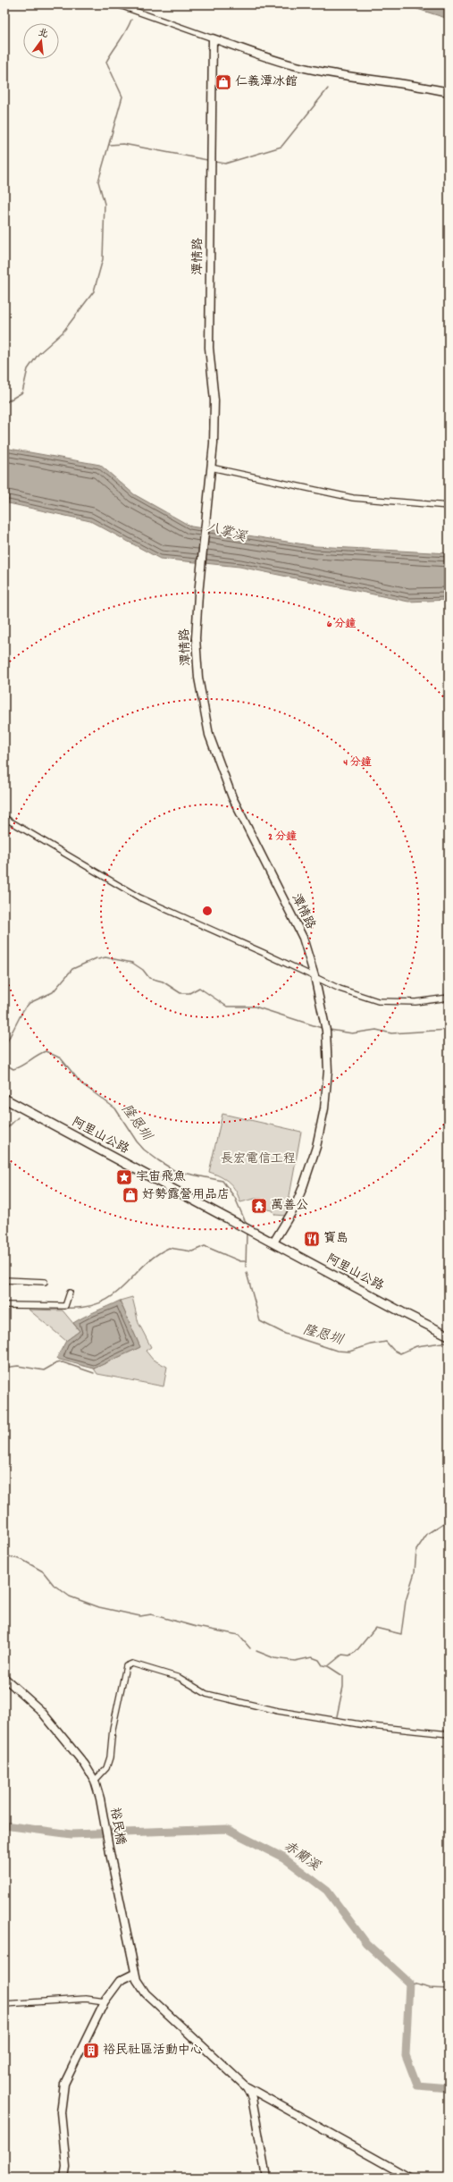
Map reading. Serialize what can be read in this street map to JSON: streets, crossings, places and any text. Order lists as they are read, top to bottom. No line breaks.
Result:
{"streets":{"main road":["阿里山公路"],"street":["潭情路","裕民橋"]},"crossings":[["潭情路","阿里山公路"]],"water":["八掌溪","隆恩圳","赤蘭溪"],"parks":["長宏電信工程"],"places":{"shop":["仁義潭冰館","好勢露營用品店"],"place":["宇宙飛魚"],"temple":["萬善公"],"restaurant":["寶島"],"building":["裕民社區活動中心"]},"north":"top","rings":["6 分鐘","4 分鐘","2 分鐘"]}
